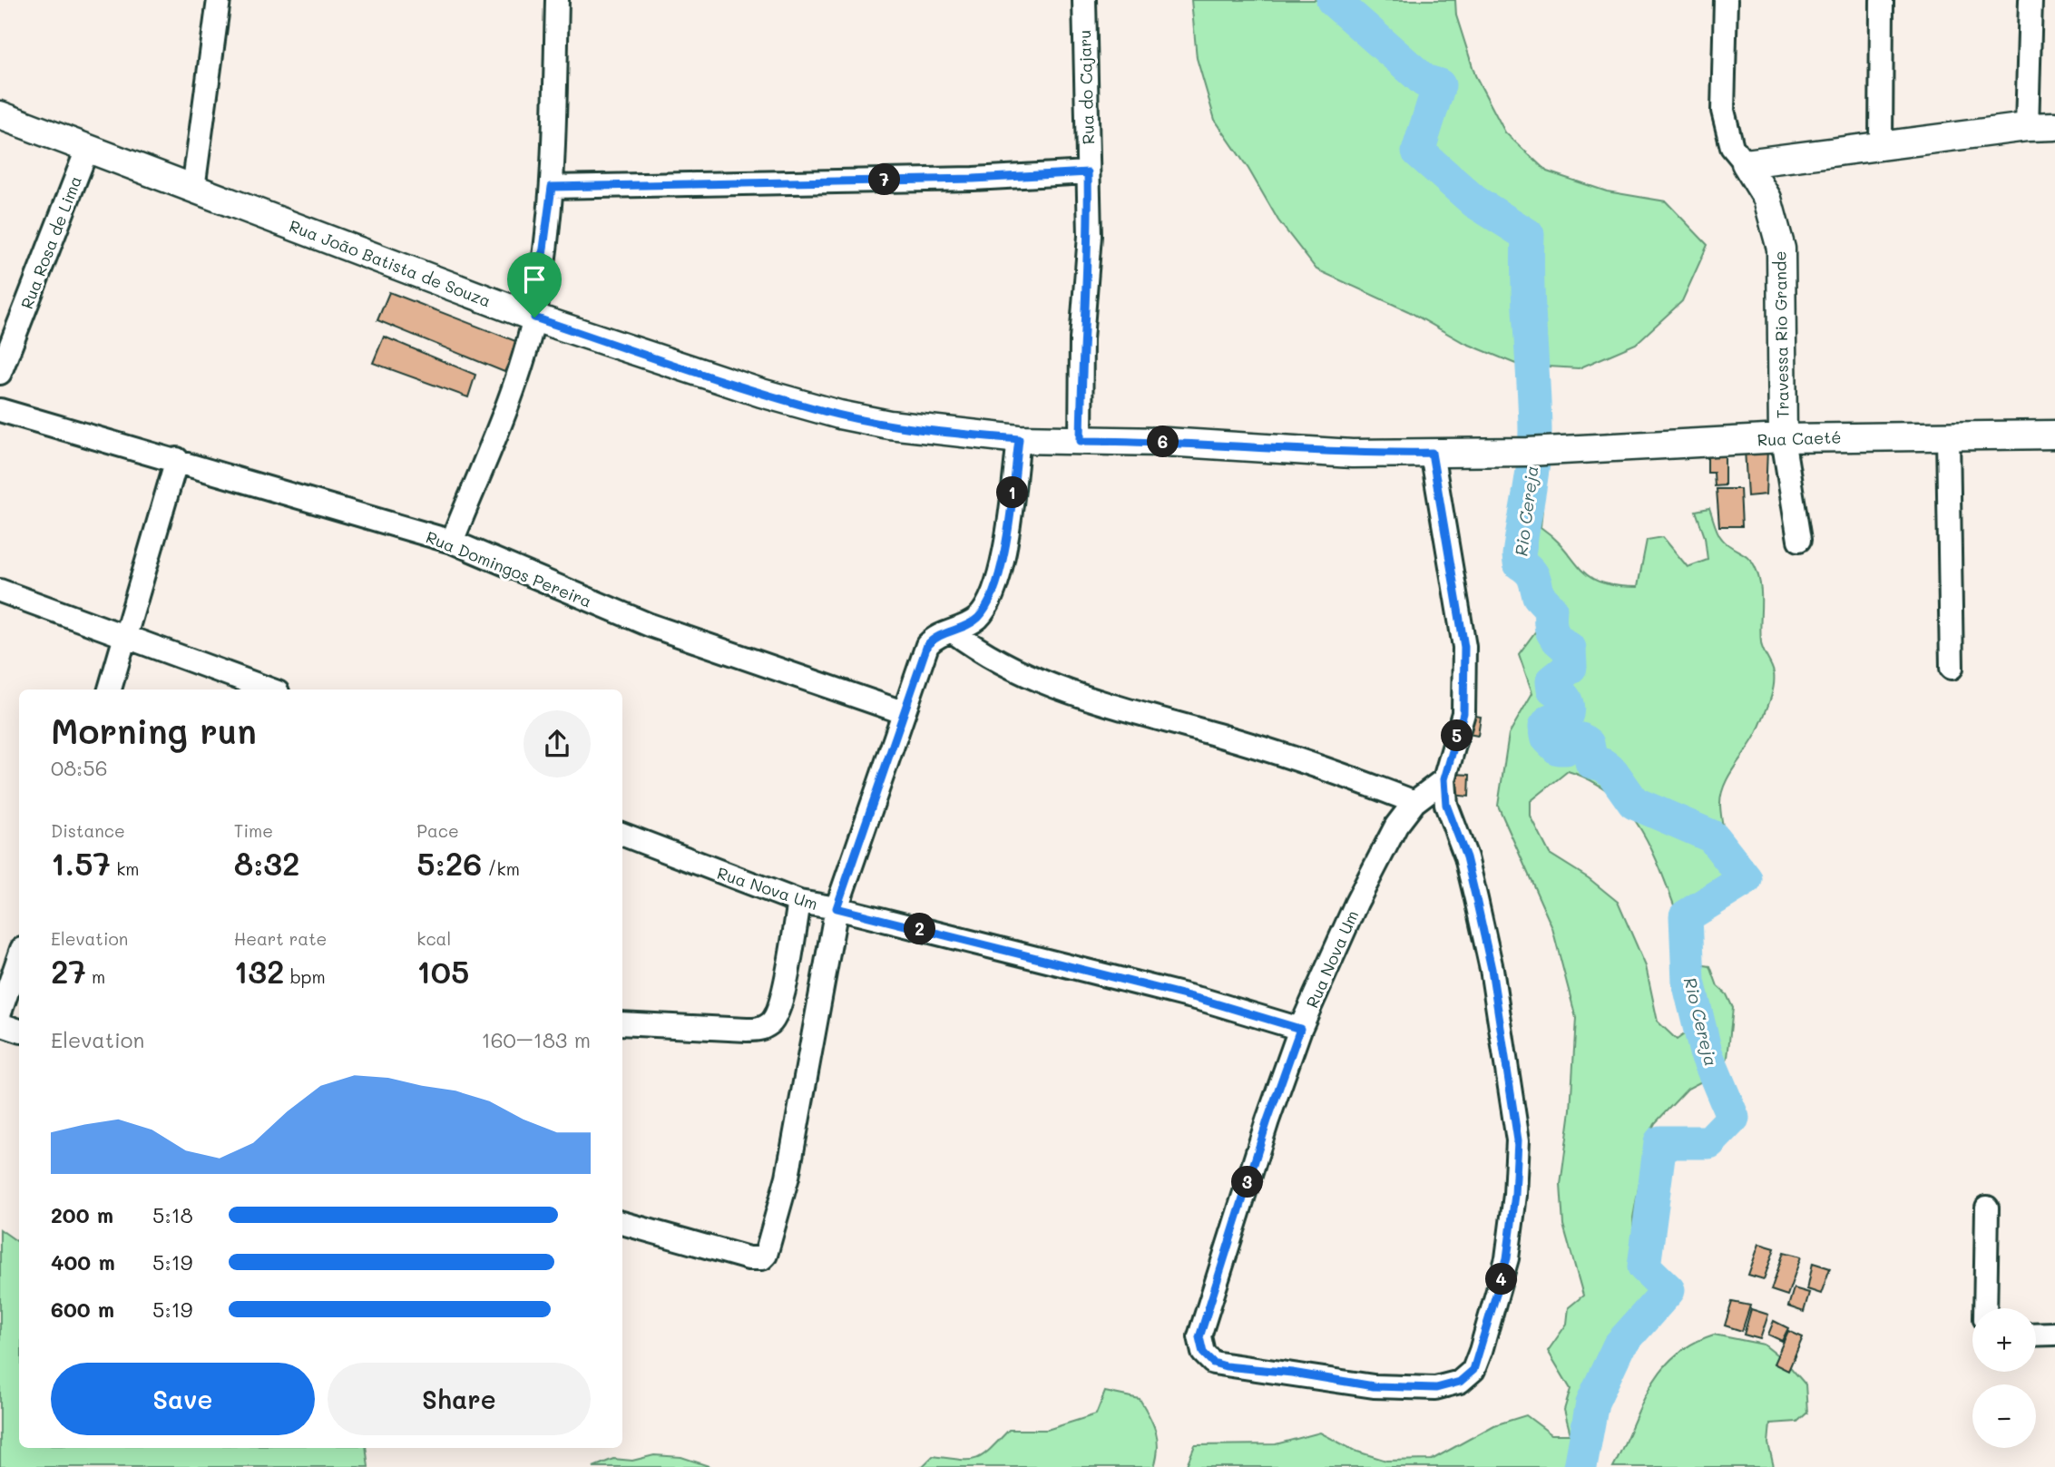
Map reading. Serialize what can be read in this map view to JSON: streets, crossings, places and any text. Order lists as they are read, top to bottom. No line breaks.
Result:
{"streets":{"street":["Rua do Cajaru","Rua Rosa de Lima","Rua João Batista de Souza","Travessa Rio Grande","Rua Caeté","Rua Domingos Pereira","Rua Nova Um"]},"crossings":[["Rua do Cajaru","Rua João Batista de Souza"],["Rua Rosa de Lima","Rua João Batista de Souza"],["Rua João Batista de Souza","Rua Caeté"],["Travessa Rio Grande","Rua Caeté"]],"water":["Rio Cereja"],"page":{"pins":["7","6","1","5","2","3","4"],"heading":["Morning run","08:56"],"stats":[["Distance","1.57 km"],["Time","8:32"],["Pace","5:26 /km"],["Elevation","27 m"],["Heart rate","132 bpm"],["kcal","105"]],"chart":["Elevation","160–183 m"],"list":[{"name":"200 m","note":"5:18"},{"name":"400 m","note":"5:19"},{"name":"600 m","note":"5:19"}],"map_buttons":["+","−"],"buttons":["Save","Share"]}}
